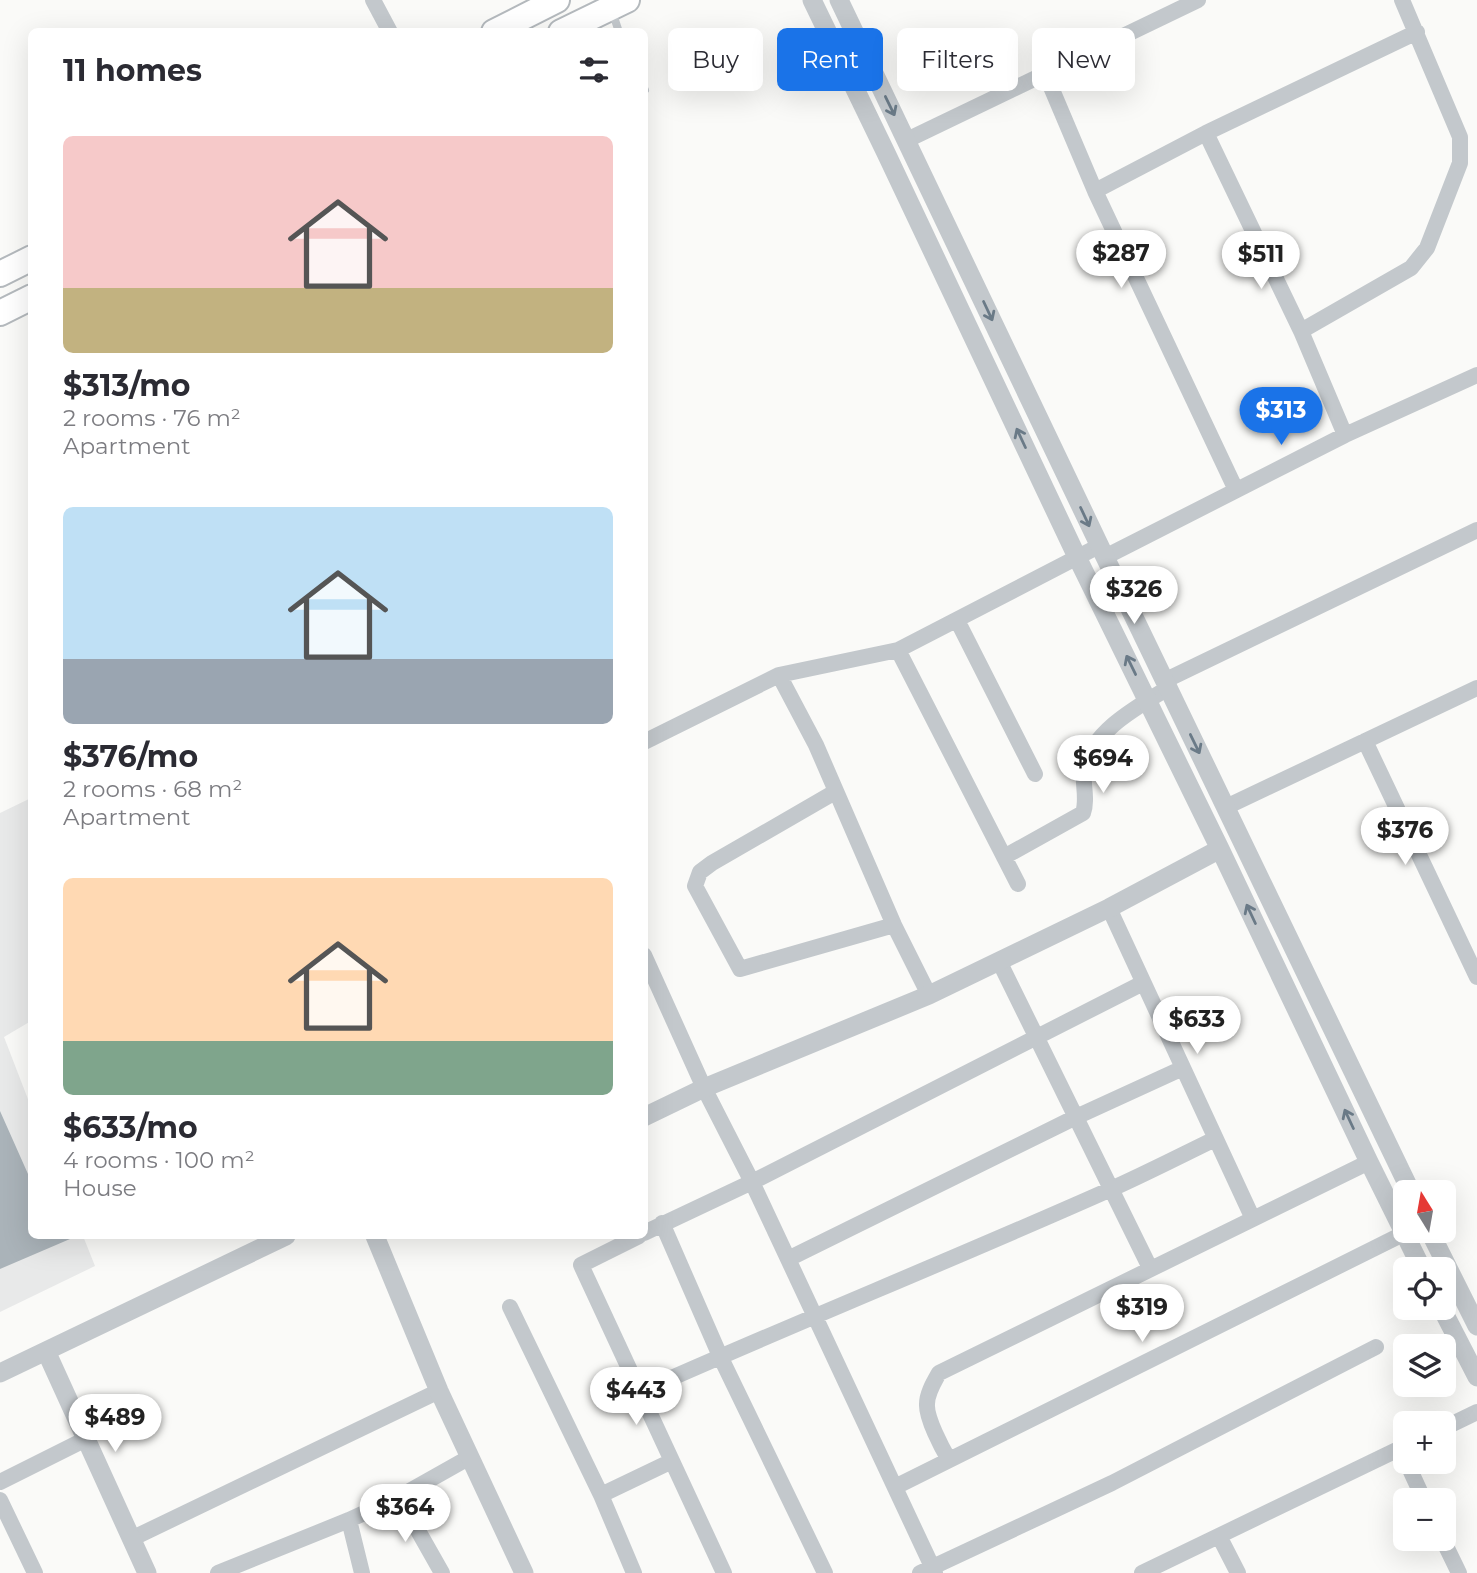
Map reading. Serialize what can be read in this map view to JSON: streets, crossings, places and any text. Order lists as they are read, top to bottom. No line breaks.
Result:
{"north":"top","page":{"chip":["Buy","Rent","Filters","New"],"heading":"11 homes","list":[{"name":"$313/mo","note":"2 rooms · 76 m² · Apartment"},{"name":"$376/mo","note":"2 rooms · 68 m² · Apartment"},{"name":"$633/mo","note":"4 rooms · 100 m² · House"}],"price":["$287","$511","$313","$326","$694","$376","$633","$319","$443","$489","$364"],"map_buttons":["+","−"]}}
